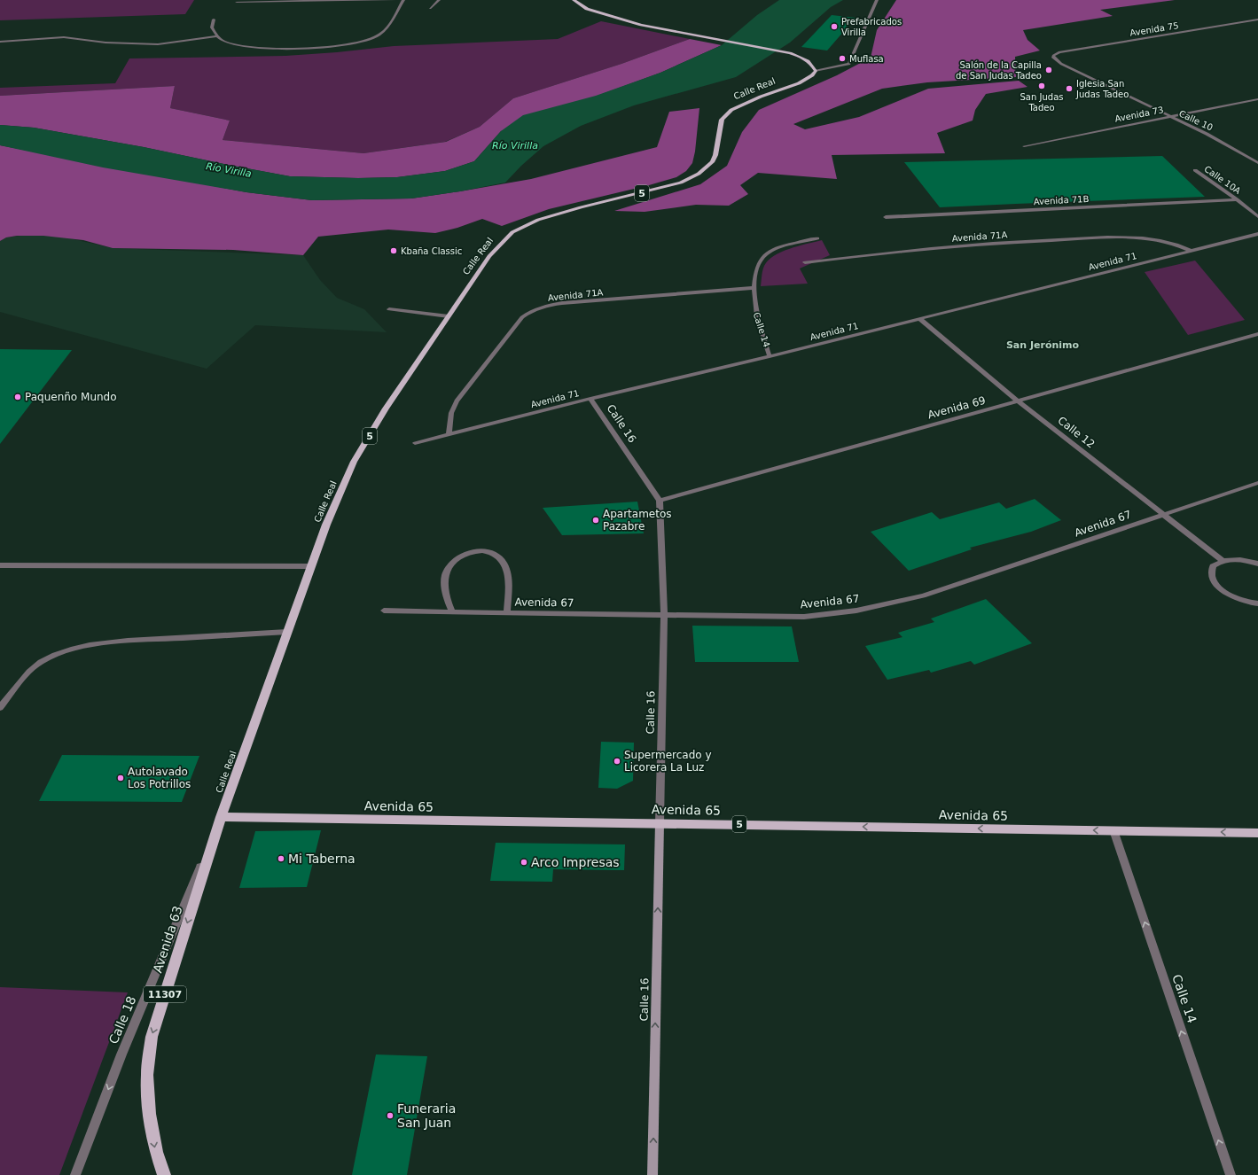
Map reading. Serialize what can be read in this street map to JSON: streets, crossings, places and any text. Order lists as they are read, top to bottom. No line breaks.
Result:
{"streets":{"main road":["Calle Real","5","Avenida 65","Avenida 63","11307"],"street":["Avenida 75","Avenida 73","Calle 10","Calle 10A","Avenida 71B","Avenida 71A","Avenida 71","Calle 14","Avenida 69","Calle 16","Calle 12","Avenida 67","Calle 18"]},"crossings":[["Avenida 75","Calle 10"],["Calle Real","Avenida 65"],["Calle Real","Avenida 63"],["Calle Real","Calle 18"],["Avenida 73","Calle 10"],["Calle 10A","Avenida 71B"],["Avenida 71A","Avenida 71"],["Avenida 71A","Calle 14"],["Avenida 71","Calle 14"],["Avenida 71","Calle 16"],["Avenida 71","Calle 12"],["Calle 14","Avenida 65"],["Avenida 69","Calle 16"],["Avenida 69","Calle 12"],["Calle 16","Avenida 67"],["Calle 16","Avenida 65"],["Calle 12","Avenida 67"],["Avenida 65","Avenida 63"],["Avenida 65","Calle 18"],["Avenida 63","Calle 18"]],"one_way":["Calle 14","Calle 16","Avenida 65","Avenida 63","Calle 18"],"districts":["San Jerónimo"],"water":["Río Virilla"],"places":["Prefabricados Virilla","Muflasa","Salón de la Capilla de San Judas Tadeo","San Judas Tadeo","Iglesia San Judas Tadeo","Kbaña Classic","Paquenño Mundo","Apartametos Pazabre","Supermercado y Licorera La Luz","Autolavado Los Potrillos","Mi Taberna","Arco Impresas","Funeraria San Juan"]}
